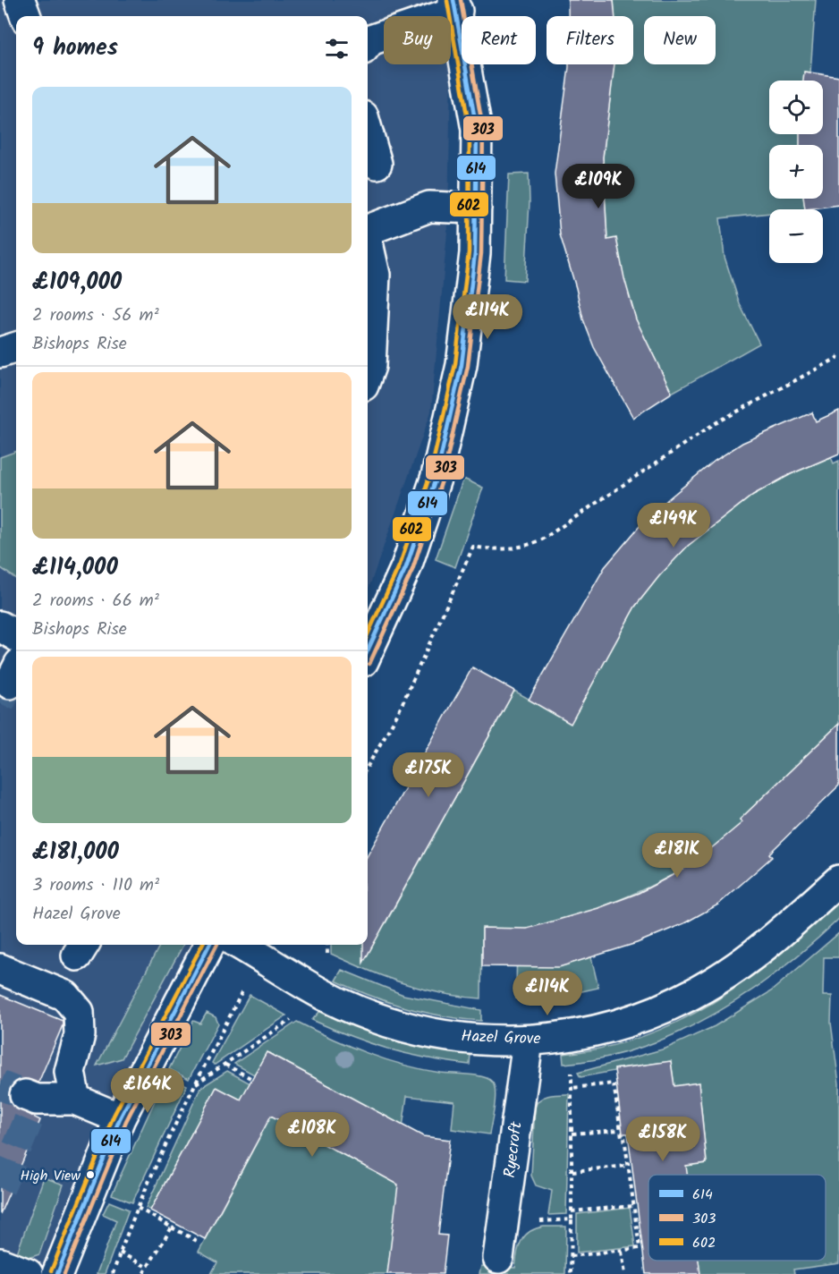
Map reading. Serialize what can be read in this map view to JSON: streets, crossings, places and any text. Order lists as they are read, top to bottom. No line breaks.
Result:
{"streets":{"street":["Hazel Grove","Ryecroft"]},"crossings":[["Hazel Grove","Ryecroft"]],"places":["High View"],"lines":["transit line 614","transit line 303","transit line 602"],"legend":["614","303","602"],"page":{"chip":["Buy","Rent","Filters","New"],"heading":"9 homes","map_buttons":["+","−"],"list":[{"name":"£109,000","note":"2 rooms · 56 m² · Bishops Rise"},{"name":"£114,000","note":"2 rooms · 66 m² · Bishops Rise"},{"name":"£181,000","note":"3 rooms · 110 m² · Hazel Grove"}],"price":["£109K","£114K","£149K","£175K","£181K","£114K","£164K","£108K","£158K"]}}
